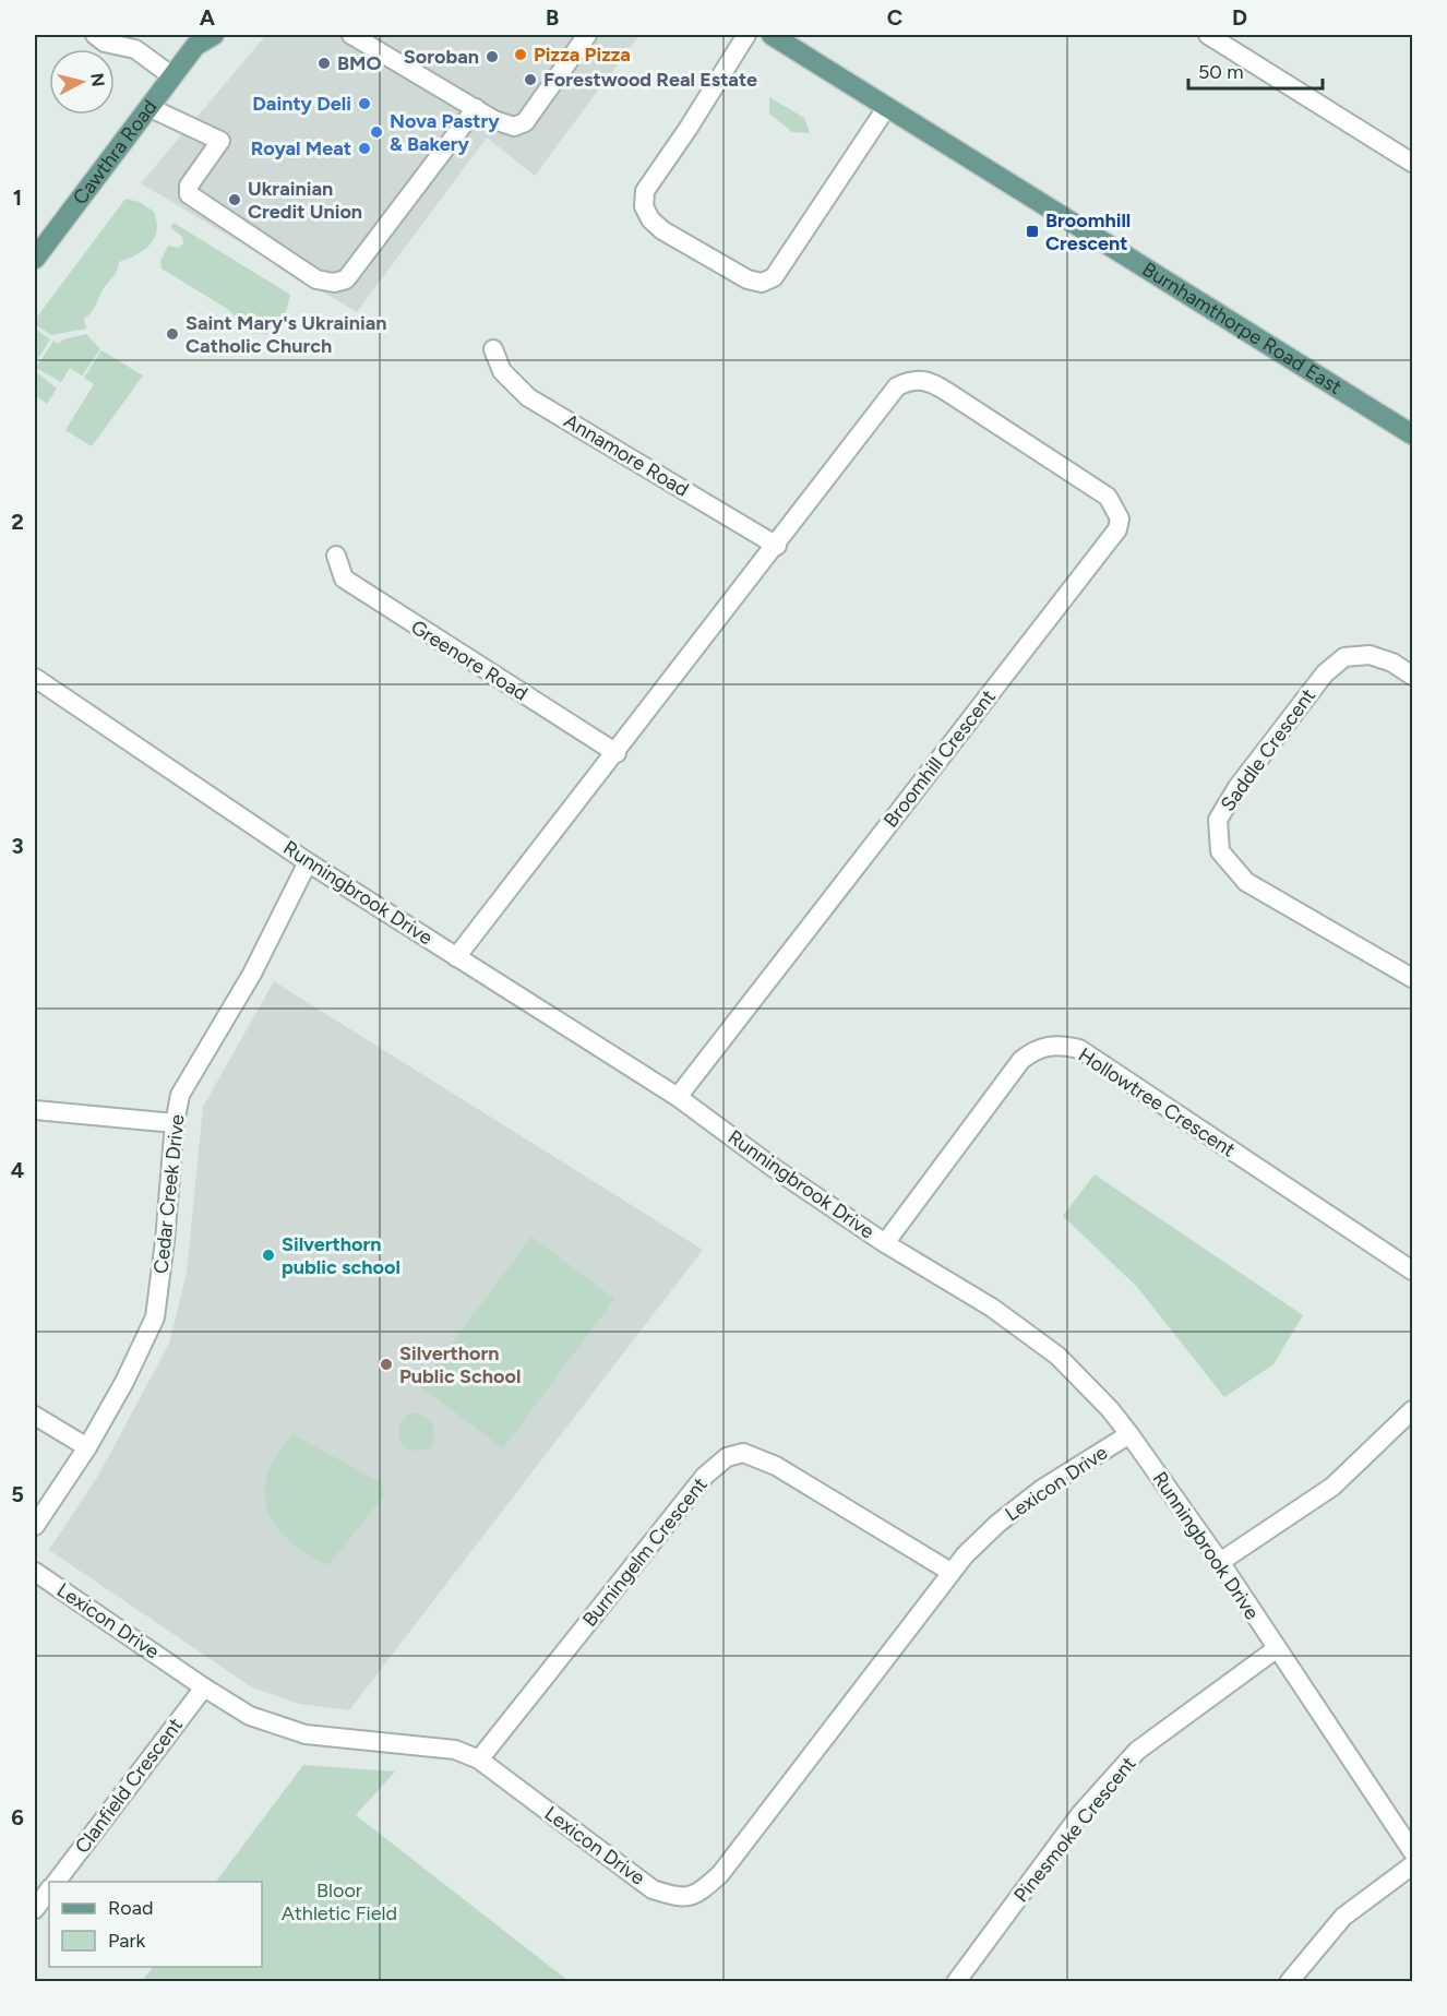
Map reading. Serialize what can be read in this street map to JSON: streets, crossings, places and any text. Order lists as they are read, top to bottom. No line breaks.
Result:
{"streets":{"main road":["Cawthra Road","Burnhamthorpe Road East"],"street":["Annamore Road","Greenore Road","Saddle Crescent","Broomhill Crescent","Runningbrook Drive","Hollowtree Crescent","Cedar Creek Drive","Lexicon Drive","Burningelm Crescent","Clanfield Crescent","Pinesmoke Crescent"]},"crossings":[["Annamore Road","Broomhill Crescent"],["Greenore Road","Broomhill Crescent"],["Broomhill Crescent","Runningbrook Drive"],["Runningbrook Drive","Hollowtree Crescent"],["Runningbrook Drive","Cedar Creek Drive"],["Runningbrook Drive","Lexicon Drive"],["Runningbrook Drive","Pinesmoke Crescent"],["Lexicon Drive","Burningelm Crescent"],["Lexicon Drive","Clanfield Crescent"]],"parks":["Bloor Athletic Field"],"places":{"other":["Pizza Pizza","Soroban","BMO","Forestwood Real Estate","Dainty Deli","Nova Pastry & Bakery","Royal Meat","Ukrainian Credit Union","Saint Mary's Ukrainian Catholic Church","Silverthorn public school","Silverthorn Public School"],"transit":["Broomhill Crescent"]},"legend":["Road","Park"],"scale_bar":"50 m","north":"right","grid":{"columns":["A","B","C","D"],"rows":["1","2","3","4","5","6"]}}
